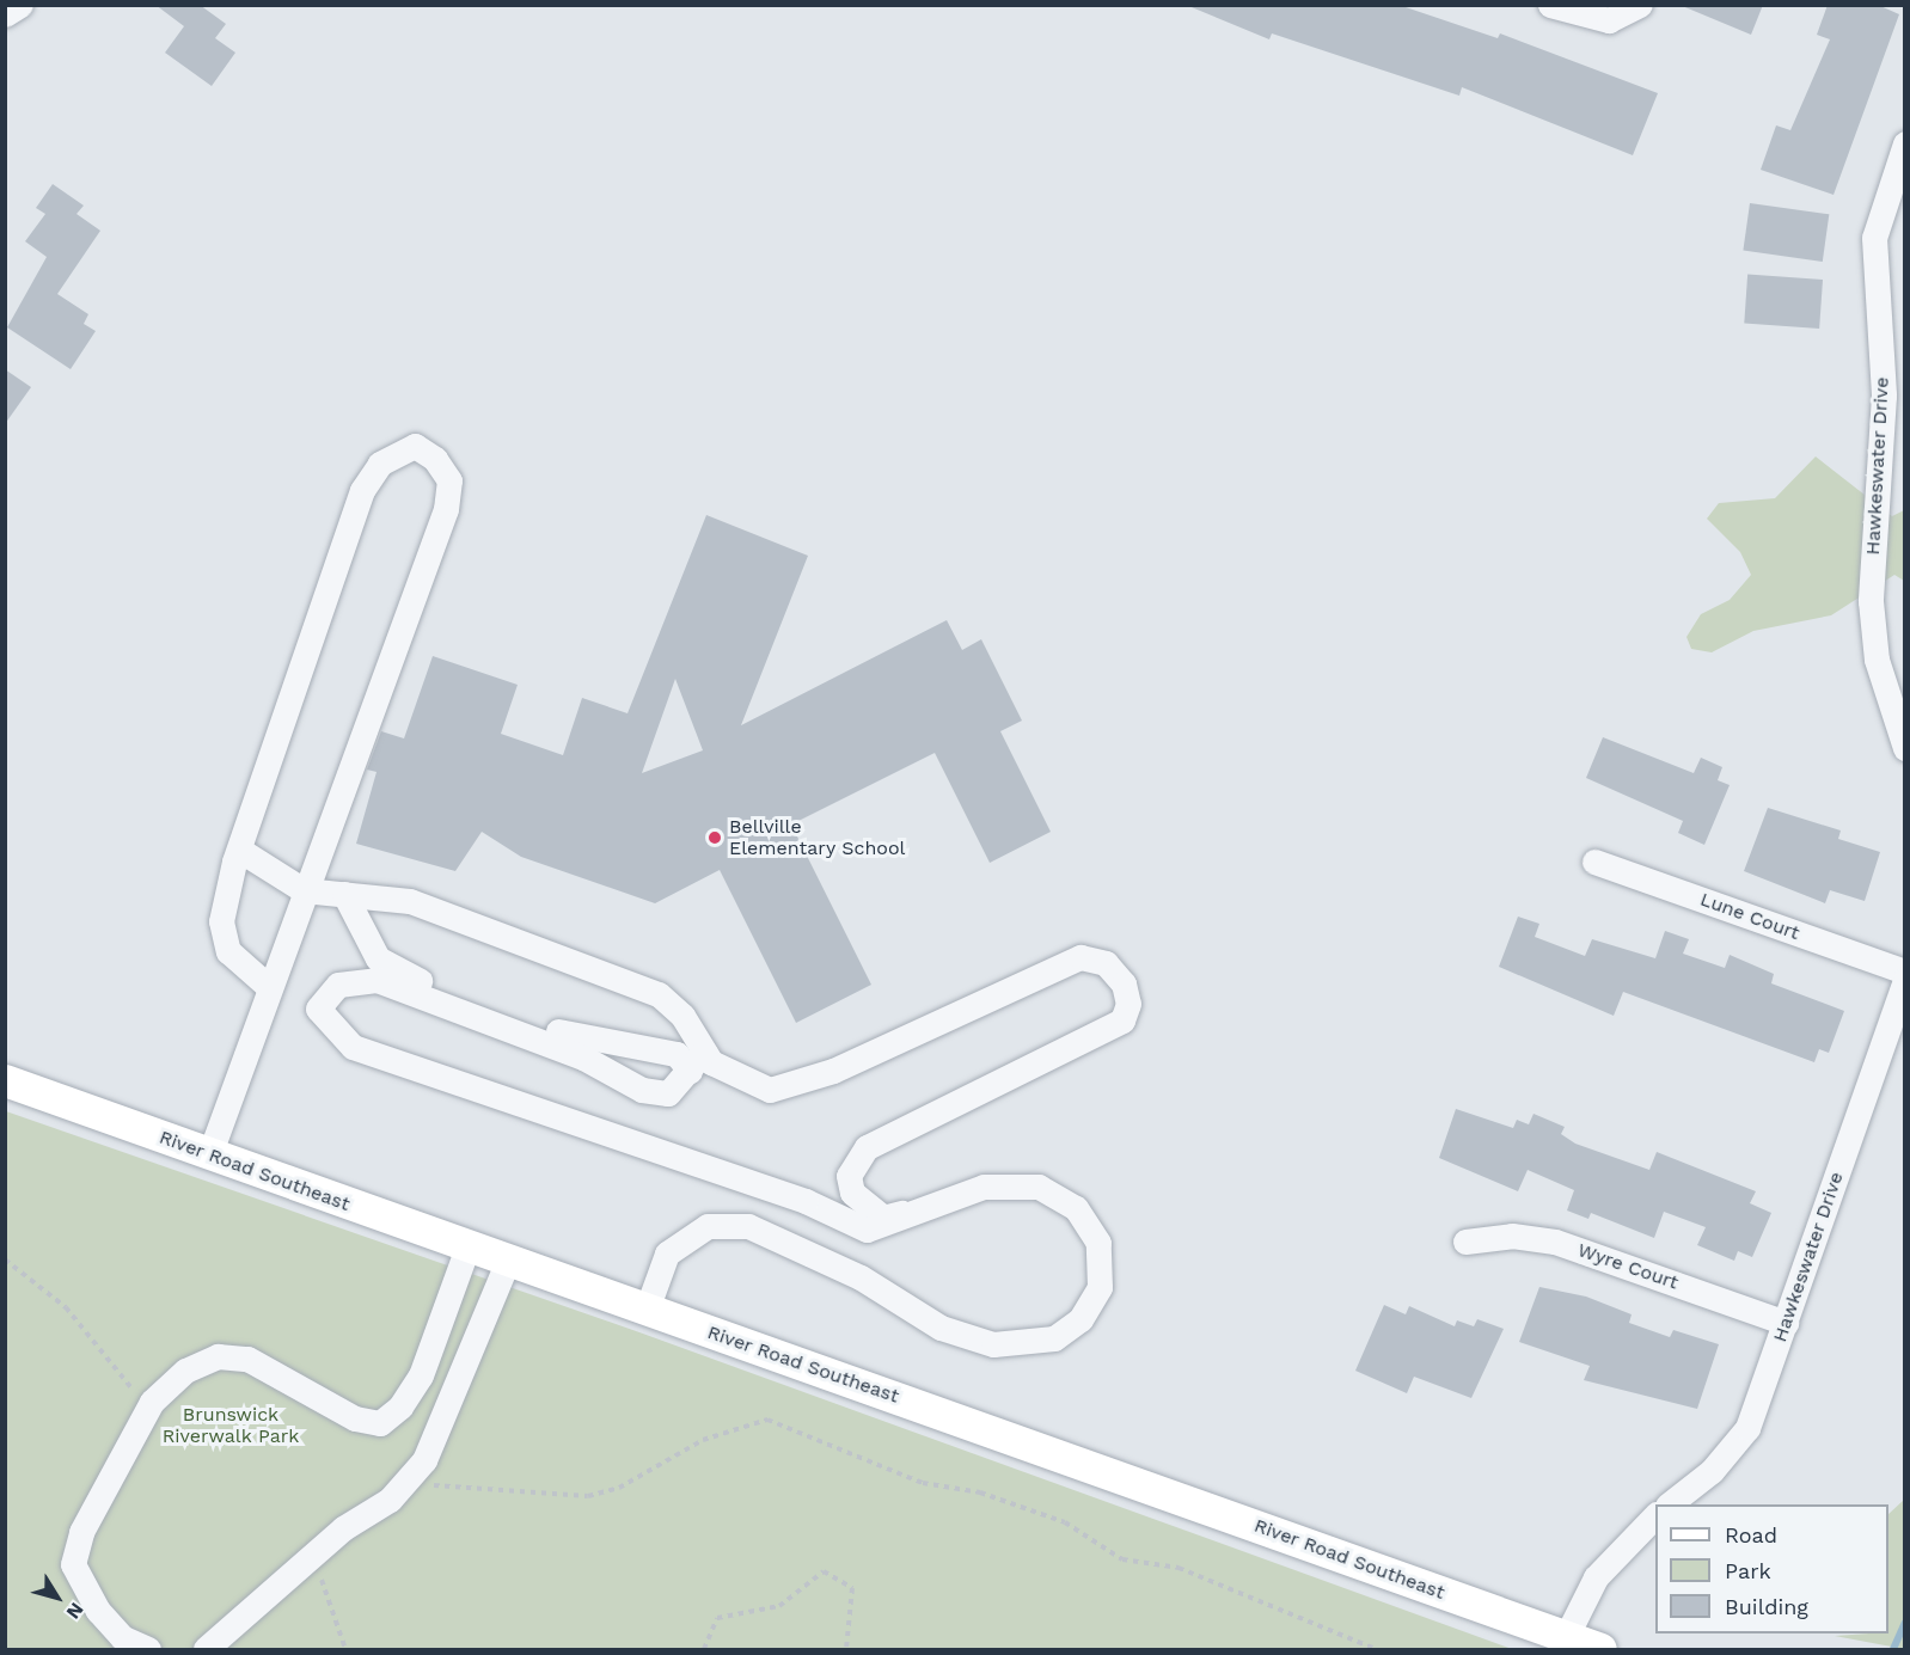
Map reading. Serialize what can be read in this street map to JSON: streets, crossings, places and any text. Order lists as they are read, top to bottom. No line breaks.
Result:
{"streets":{"main road":["River Road Southeast"],"street":["Hawkeswater Drive","Lune Court","Wyre Court"]},"crossings":[["Hawkeswater Drive","Wyre Court"]],"parks":["Brunswick Riverwalk Park"],"places":["Bellville Elementary School"],"legend":["Road","Park","Building"],"north":"bottom right"}
